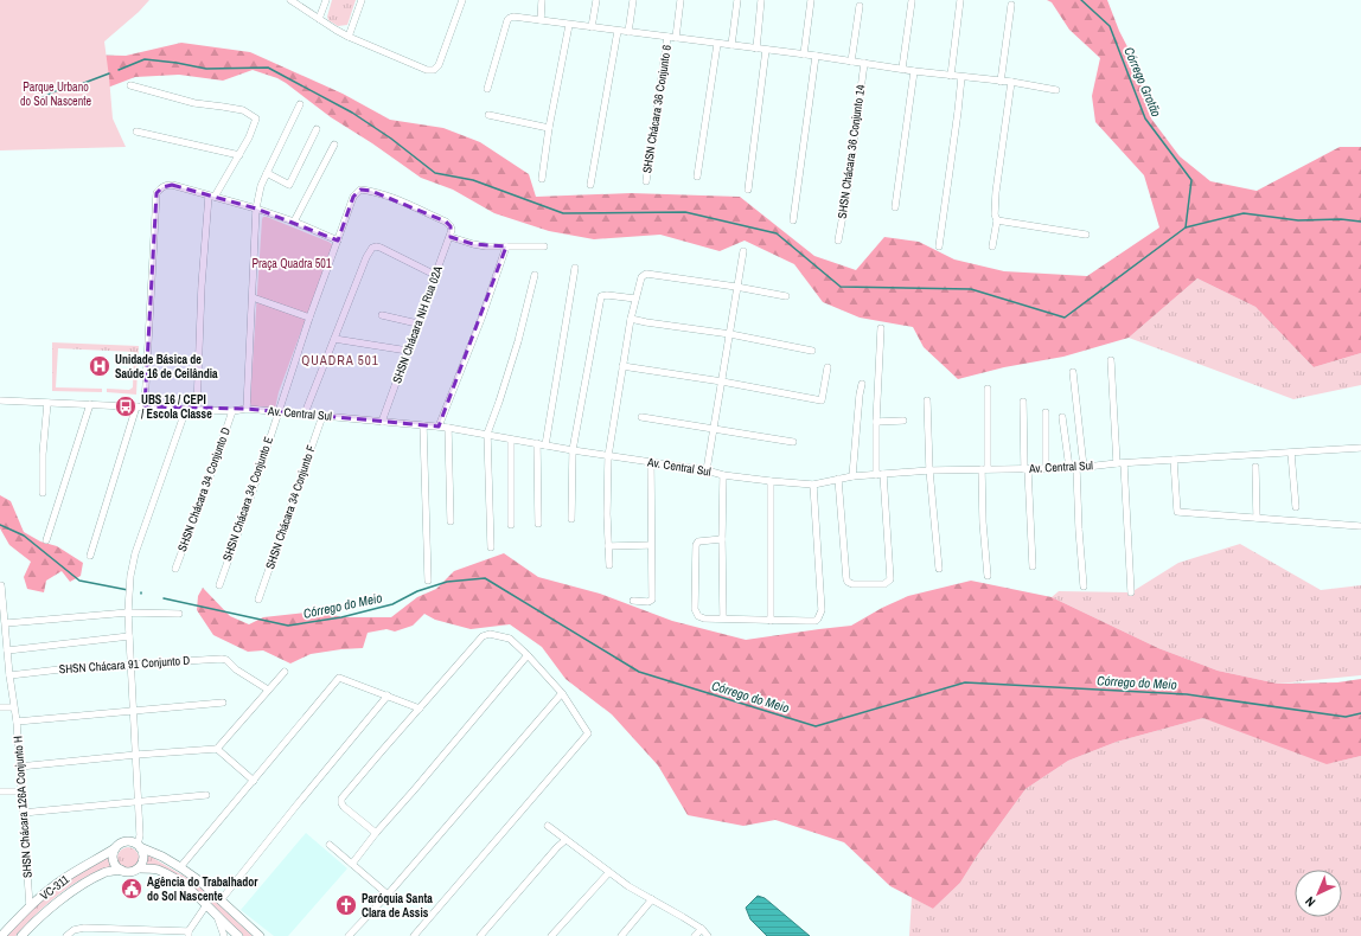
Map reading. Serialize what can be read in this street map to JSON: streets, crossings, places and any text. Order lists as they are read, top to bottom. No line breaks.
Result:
{"streets":{"main road":["VC-311"],"street":["SHSN Chácara 36 Conjunto 6","SHSN Chácara 36 Conjunto 14","SHSN Chácara NH Rua 02A","Av. Central Sul","SHSN Chácara 34 Conjunto D","SHSN Chácara 34 Conjunto E","SHSN Chácara 34 Conjunto F","SHSN Chácara 91 Conjunto D","SHSN Chácara 126A Conjunto H"]},"crossings":[["SHSN Chácara NH Rua 02A","Av. Central Sul"],["SHSN Chácara NH Rua 02A","SHSN Chácara 34 Conjunto E"],["Av. Central Sul","SHSN Chácara 34 Conjunto D"],["Av. Central Sul","SHSN Chácara 34 Conjunto E"],["Av. Central Sul","SHSN Chácara 34 Conjunto F"],["SHSN Chácara 91 Conjunto D","SHSN Chácara 126A Conjunto H"],["SHSN Chácara 126A Conjunto H","VC-311"]],"districts":["QUADRA 501"],"water":["Córrego Grotão","Córrego do Meio"],"parks":["Parque Urbano do Sol Nascente","Praça Quadra 501"],"places":{"hospital":["Unidade Básica de Saúde 16 de Ceilândia"],"bus stop":["UBS 16 / CEPI / Escola Classe"],"public building":["Agência do Trabalhador do Sol Nascente"],"church":["Paróquia Santa Clara de Assis"]},"north":"bottom left"}
